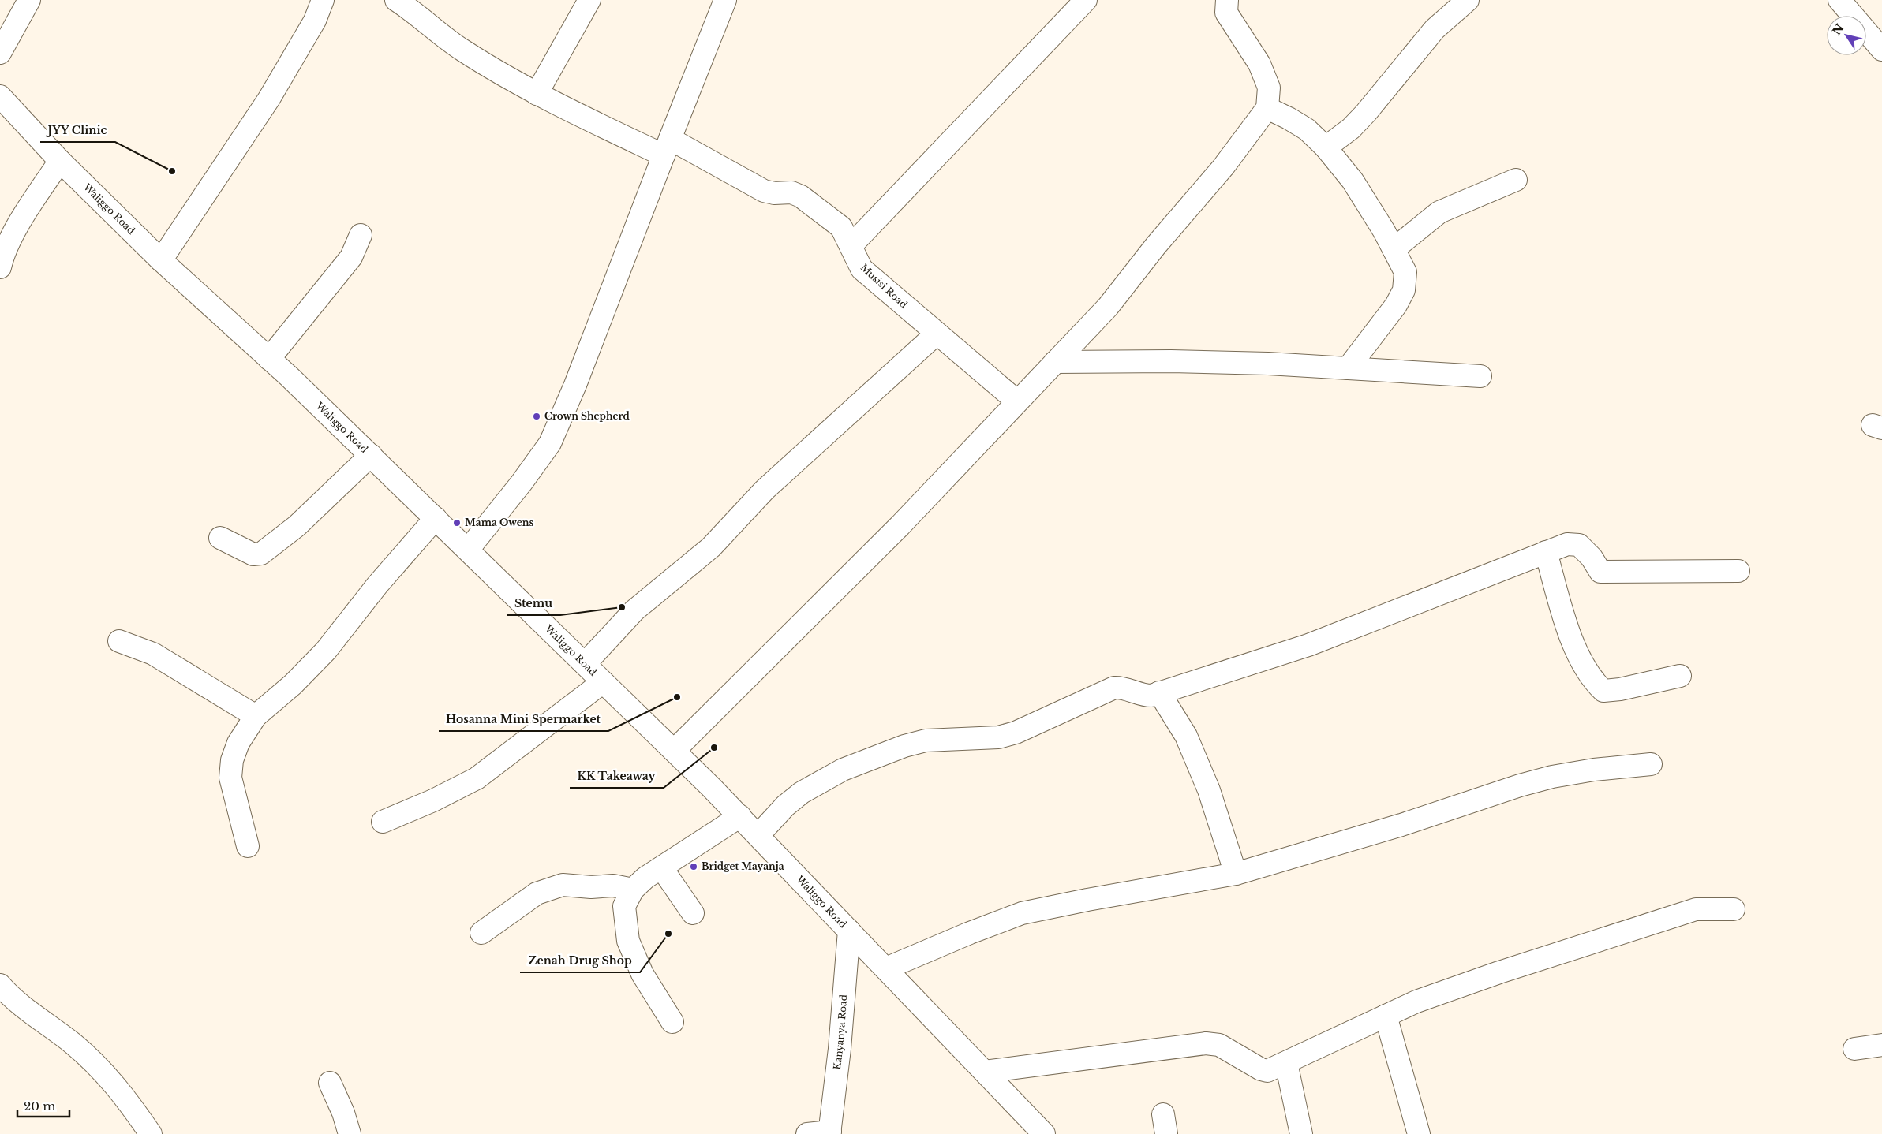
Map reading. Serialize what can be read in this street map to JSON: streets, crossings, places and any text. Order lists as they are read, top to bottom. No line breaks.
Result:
{"streets":{"street":["Waliggo Road","Musisi Road","Kanyanya Road"]},"crossings":[["Waliggo Road","Kanyanya Road"]],"places":["JYY Clinic","Crown Shepherd","Mama Owens","Stemu","Hosanna Mini Spermarket","KK Takeaway","Bridget Mayanja","Zenah Drug Shop"],"scale_bar":"20 m","north":"top left"}
